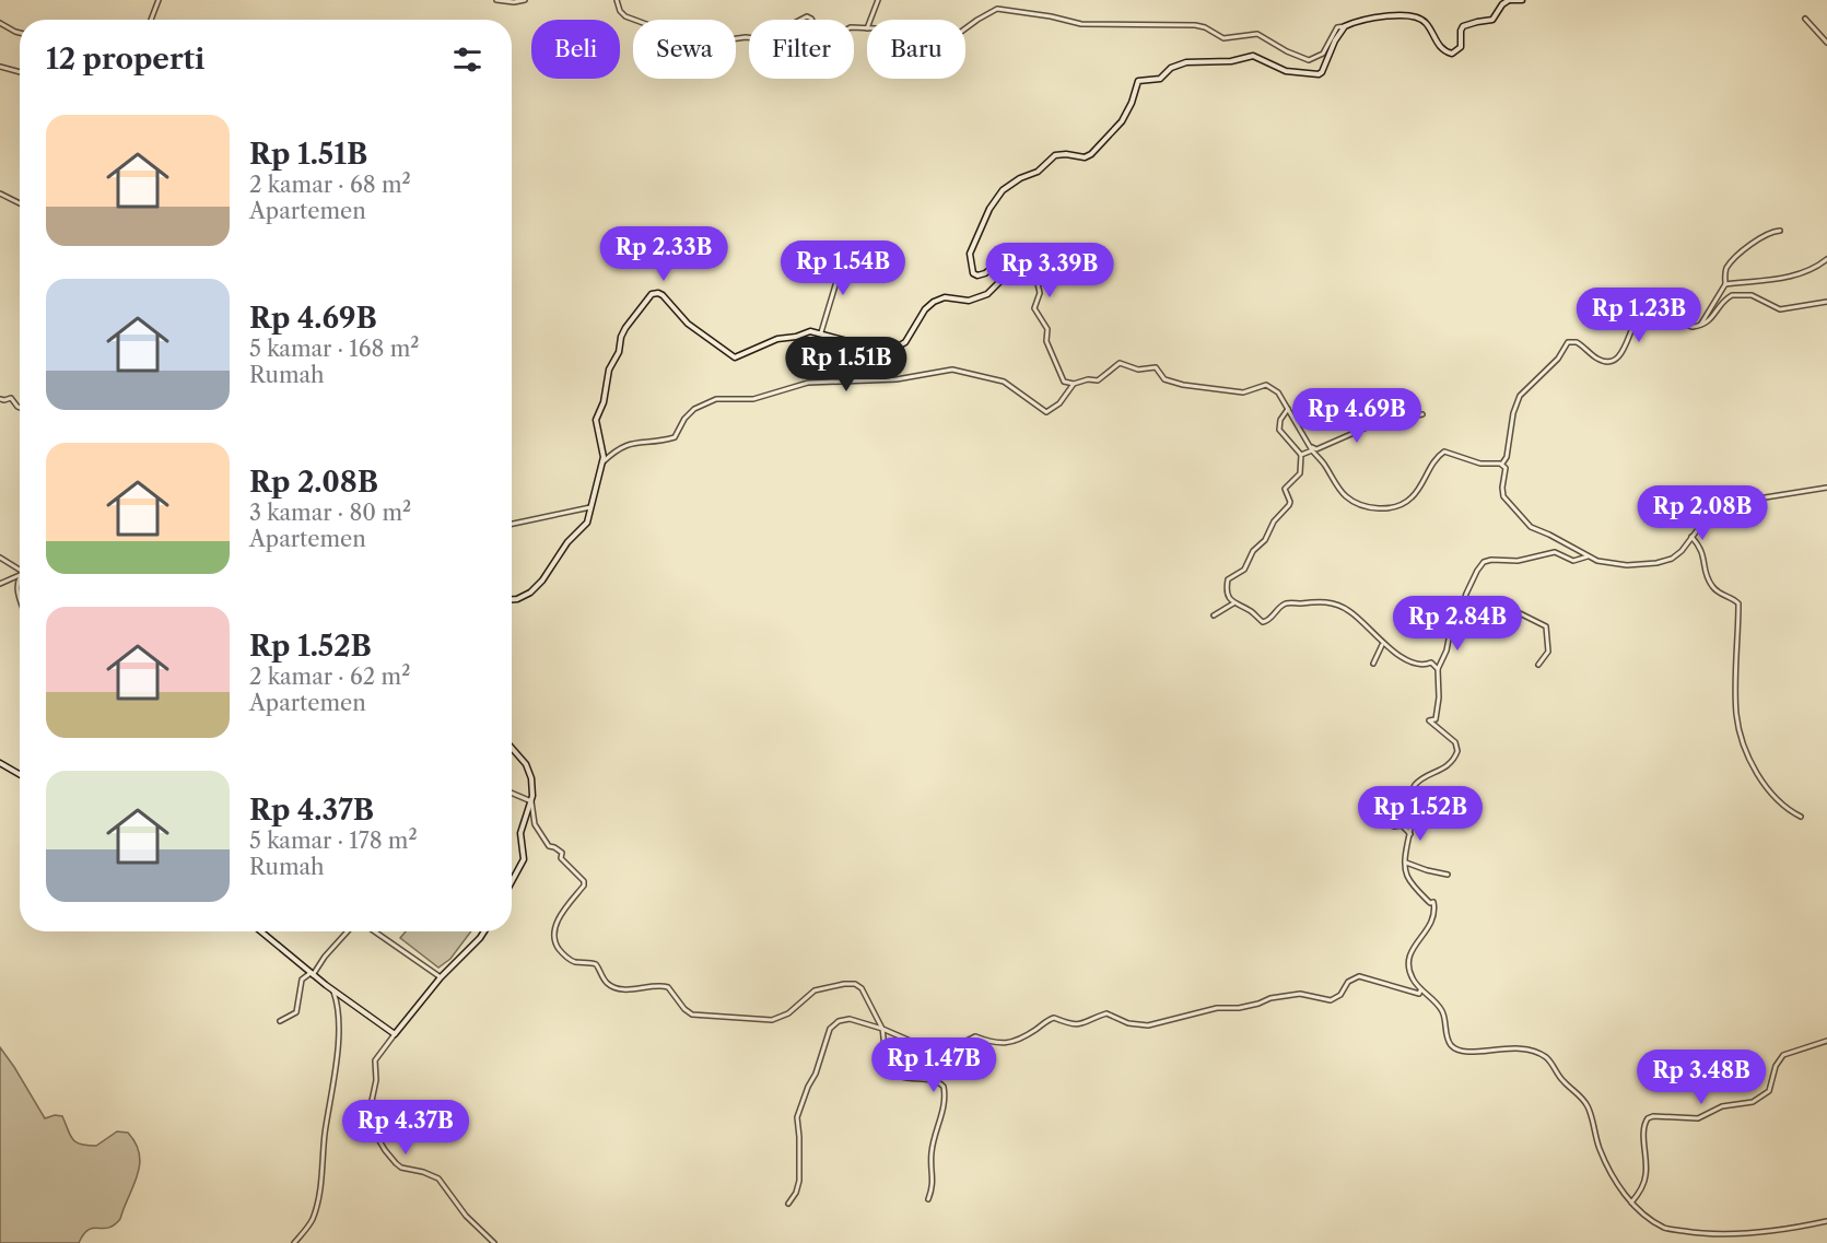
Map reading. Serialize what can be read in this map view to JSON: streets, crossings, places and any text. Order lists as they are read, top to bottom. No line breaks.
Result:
{"page":{"chip":["Beli","Sewa","Filter","Baru"],"heading":"12 properti","list":[{"name":"Rp 1.51B","note":"2 kamar · 68 m² · Apartemen"},{"name":"Rp 4.69B","note":"5 kamar · 168 m² · Rumah"},{"name":"Rp 2.08B","note":"3 kamar · 80 m² · Apartemen"},{"name":"Rp 1.52B","note":"2 kamar · 62 m² · Apartemen"},{"name":"Rp 4.37B","note":"5 kamar · 178 m² · Rumah"}],"price":["Rp 2.33B","Rp 1.54B","Rp 3.39B","Rp 1.23B","Rp 1.51B","Rp 4.69B","Rp 2.08B","Rp 2.84B","Rp 1.52B","Rp 1.47B","Rp 3.48B","Rp 4.37B"]}}
